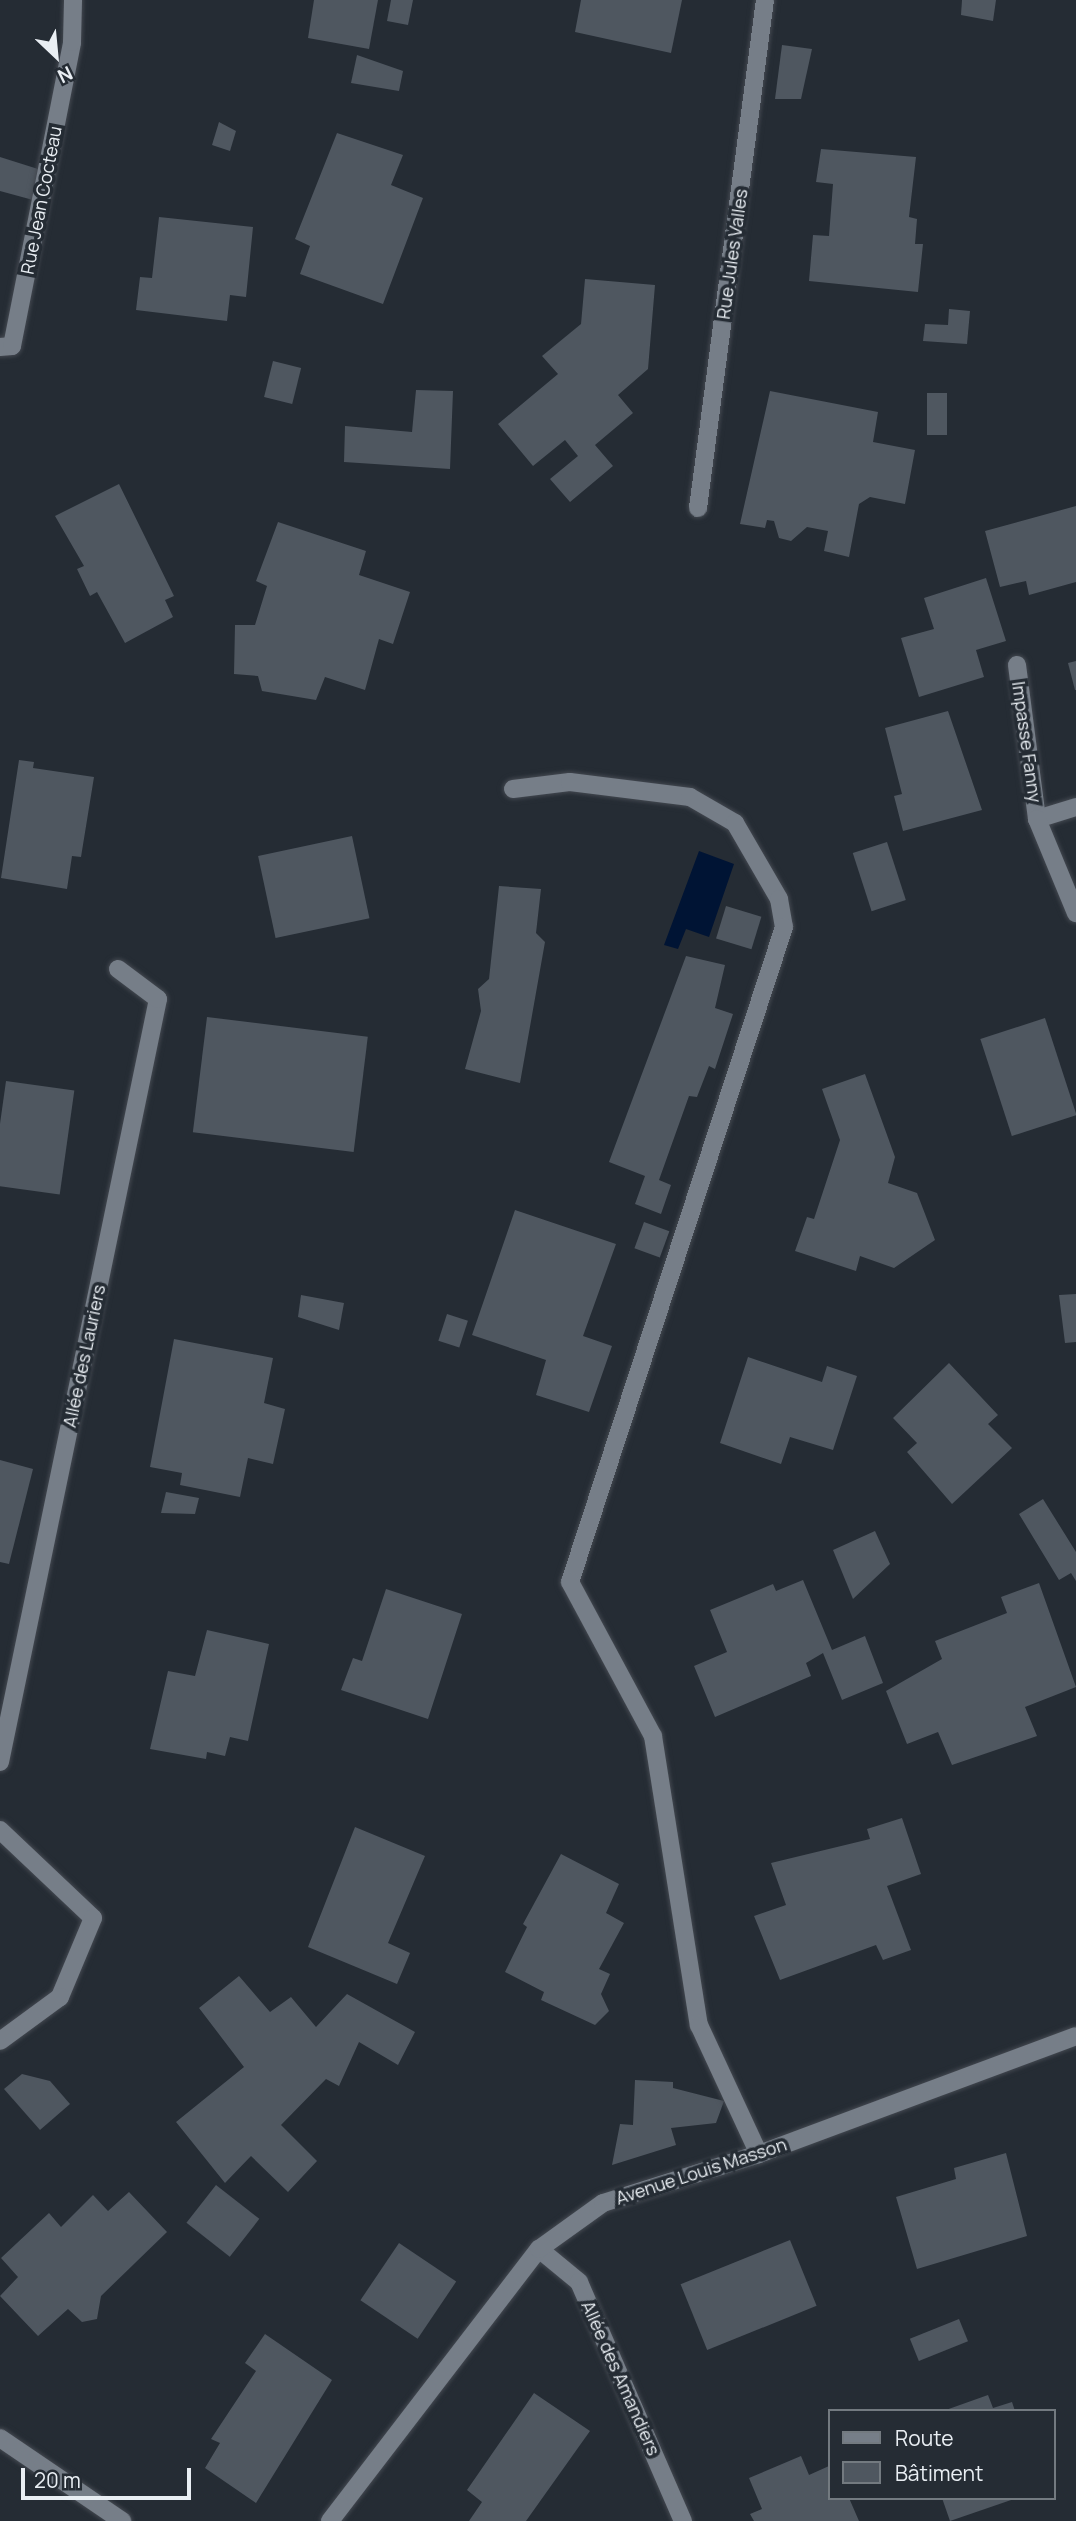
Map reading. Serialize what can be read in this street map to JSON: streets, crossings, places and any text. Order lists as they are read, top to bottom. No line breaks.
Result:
{"streets":{"street":["Rue Jean Cocteau","Rue Jules Valles","Impasse Fanny","Allée des Lauriers","Avenue Louis Masson","Allée des Amandiers"]},"crossings":[["Avenue Louis Masson","Allée des Amandiers"]],"legend":["Route","Bâtiment"],"scale_bar":"20 m","north":"bottom right"}
